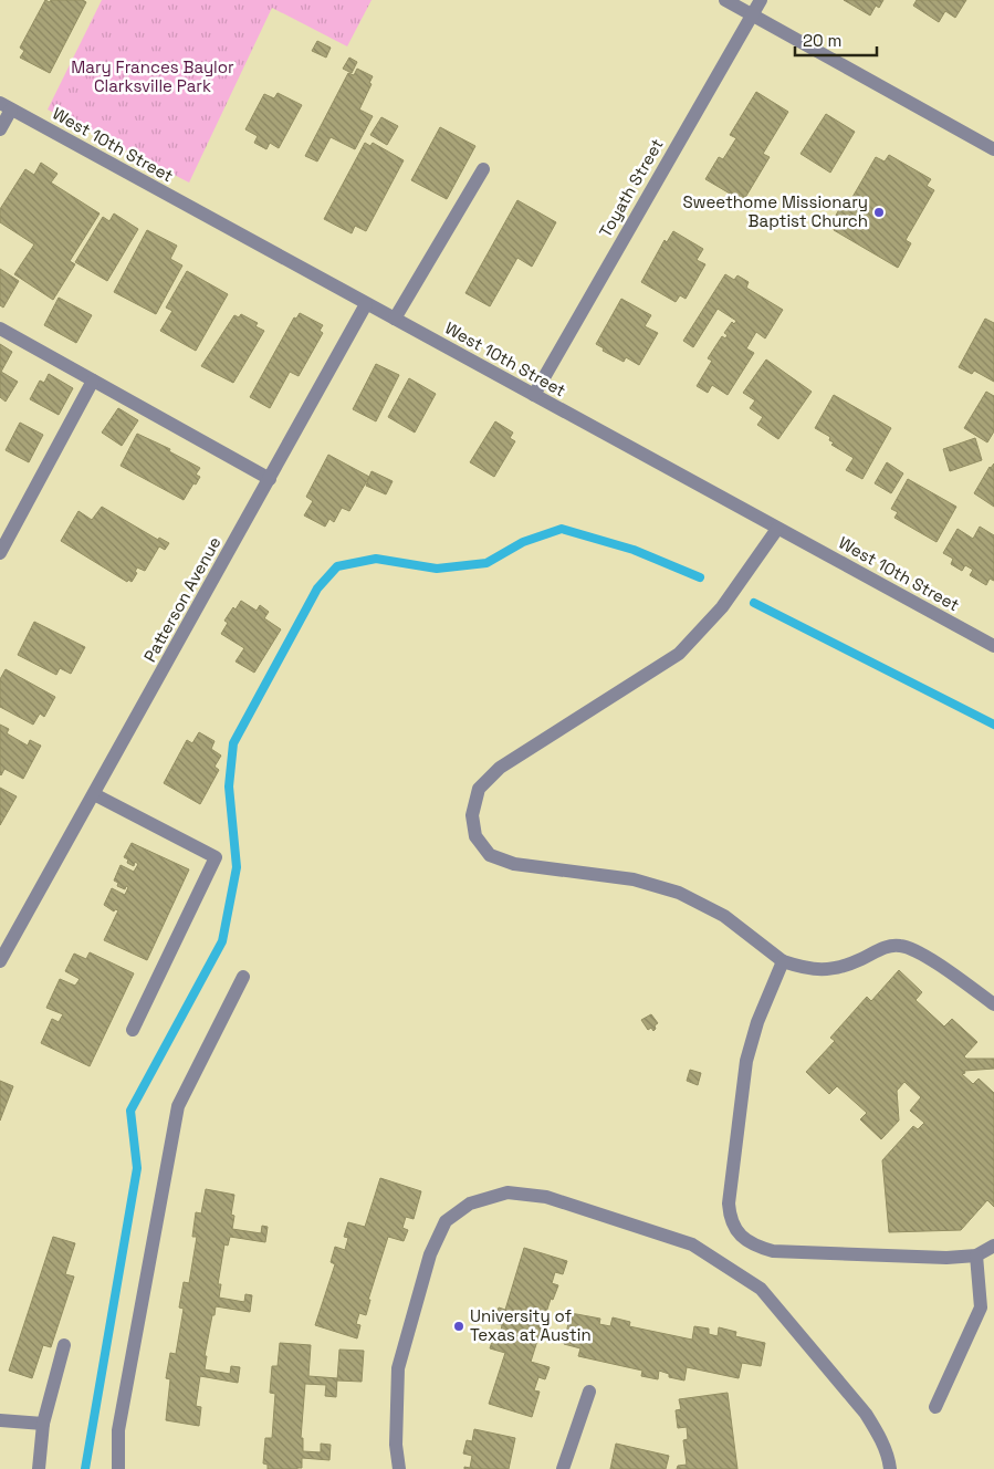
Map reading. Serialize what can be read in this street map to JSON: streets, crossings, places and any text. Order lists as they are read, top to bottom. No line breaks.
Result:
{"streets":{"street":["West 10th Street","Toyath Street","Patterson Avenue"]},"crossings":[["West 10th Street","Toyath Street"],["West 10th Street","Patterson Avenue"]],"parks":["Mary Frances Baylor Clarksville Park"],"places":["Sweethome Missionary Baptist Church","University of Texas at Austin"],"scale_bar":"20 m"}
